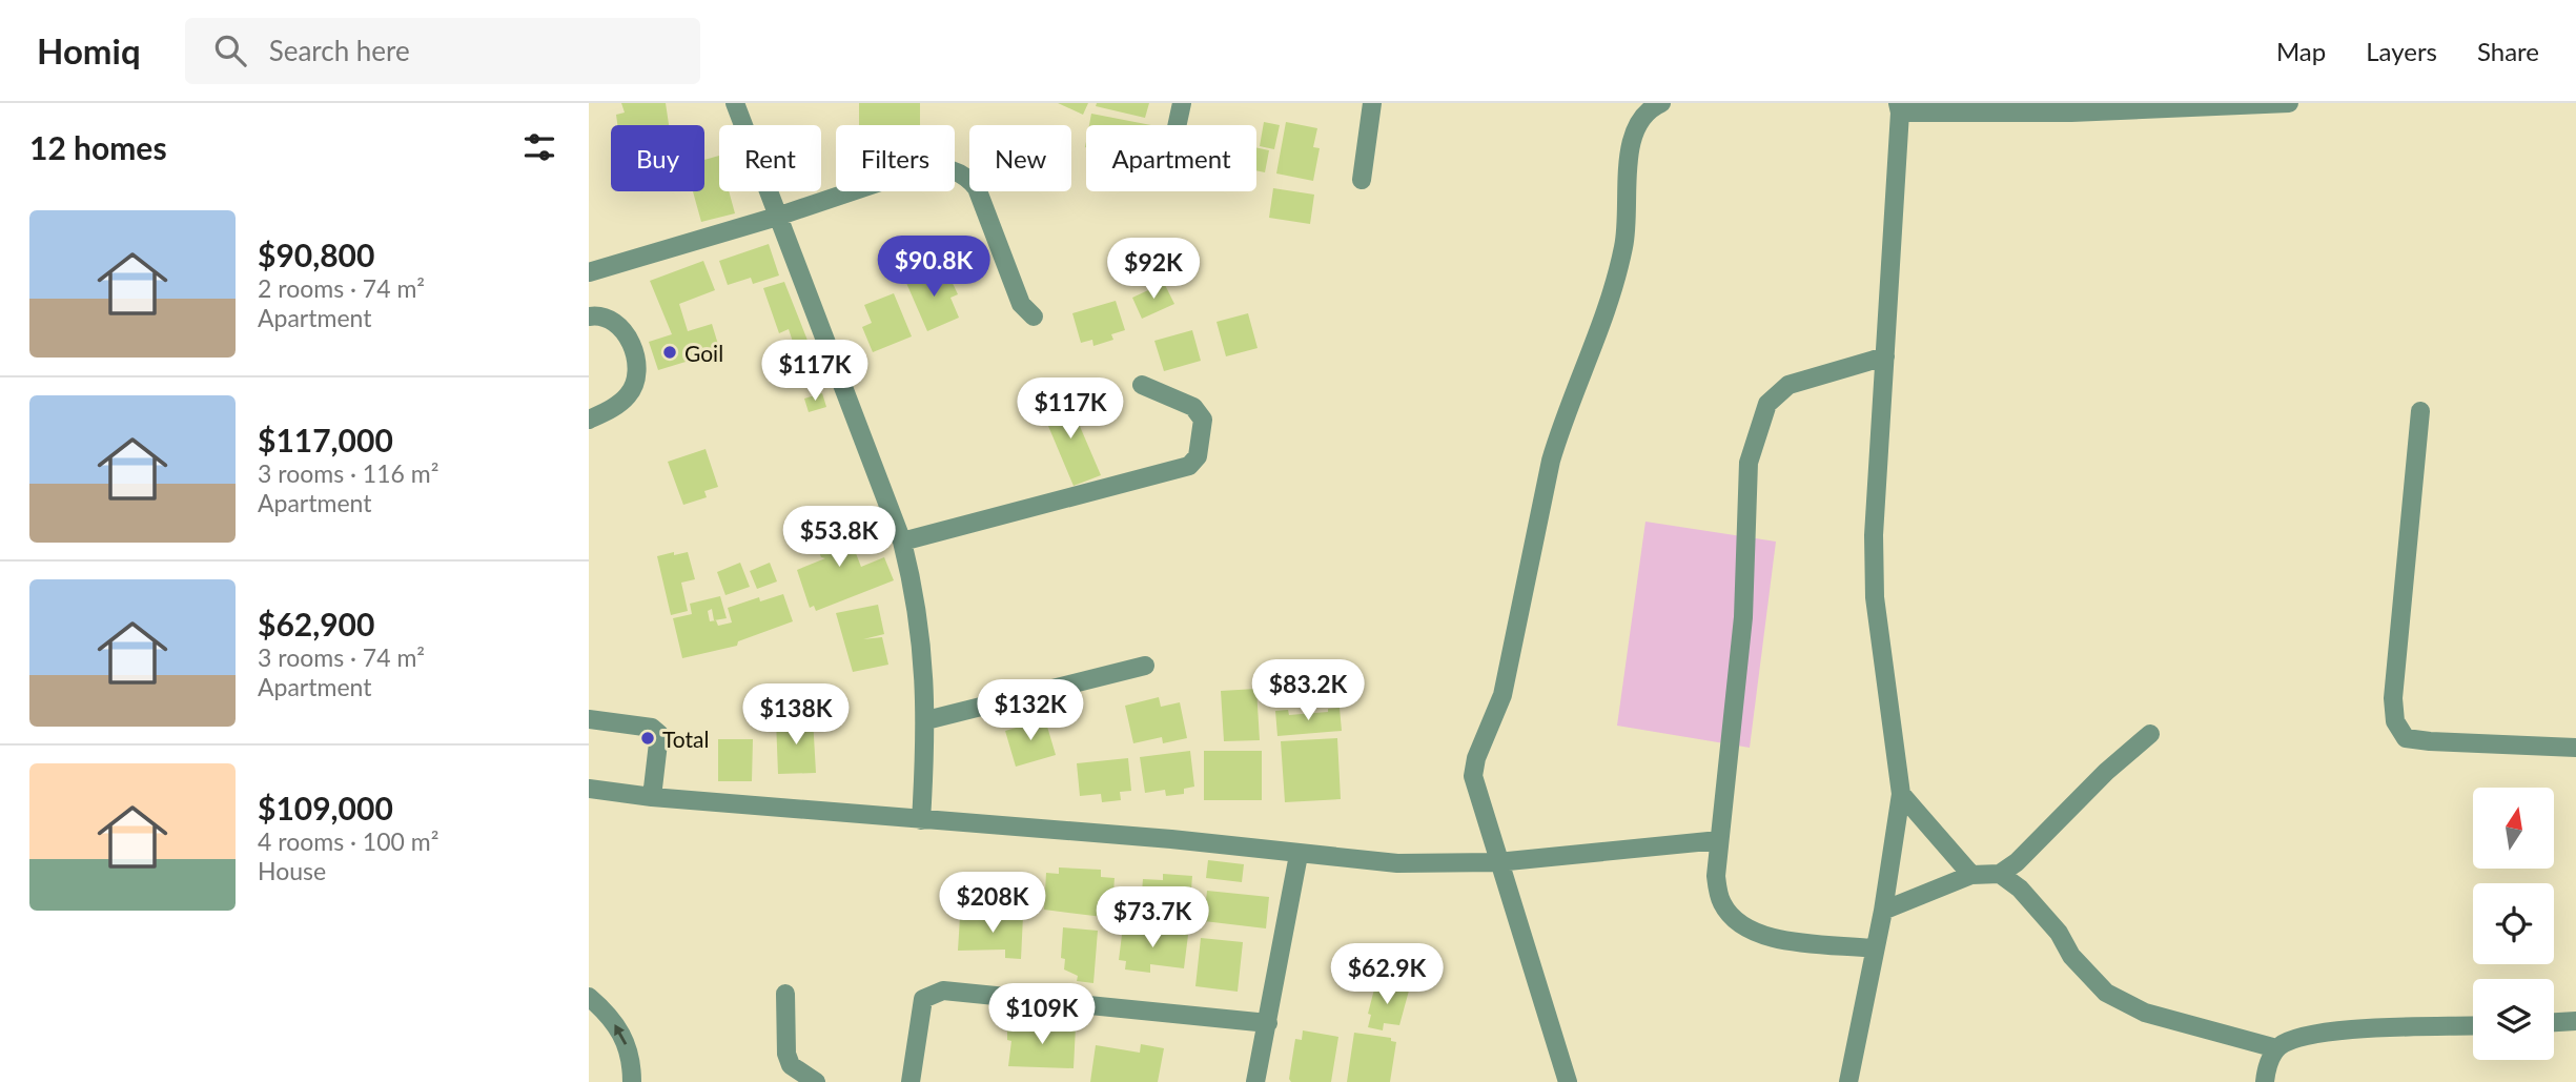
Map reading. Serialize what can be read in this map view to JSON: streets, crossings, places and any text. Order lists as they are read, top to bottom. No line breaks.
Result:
{"places":["Goil","Total"],"north":"top","page":{"header":"Homiq","search":"Search here","nav":["Map","Layers","Share"],"heading":"12 homes","chip":["Buy","Rent","Filters","New","Apartment"],"list":[{"name":"$90,800","note":"2 rooms · 74 m² · Apartment"},{"name":"$117,000","note":"3 rooms · 116 m² · Apartment"},{"name":"$62,900","note":"3 rooms · 74 m² · Apartment"},{"name":"$109,000","note":"4 rooms · 100 m² · House"}],"price":["$90.8K","$92K","$117K","$117K","$53.8K","$83.2K","$132K","$138K","$208K","$73.7K","$62.9K","$109K"]}}
